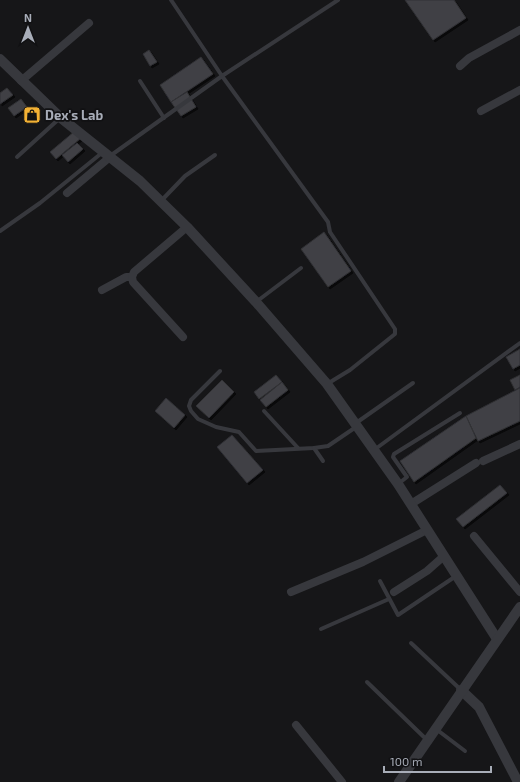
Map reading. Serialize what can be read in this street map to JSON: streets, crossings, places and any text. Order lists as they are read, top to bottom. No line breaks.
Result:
{"places":{"shop":["Dex's Lab"]},"scale_bar":"100 m","north":"top"}
